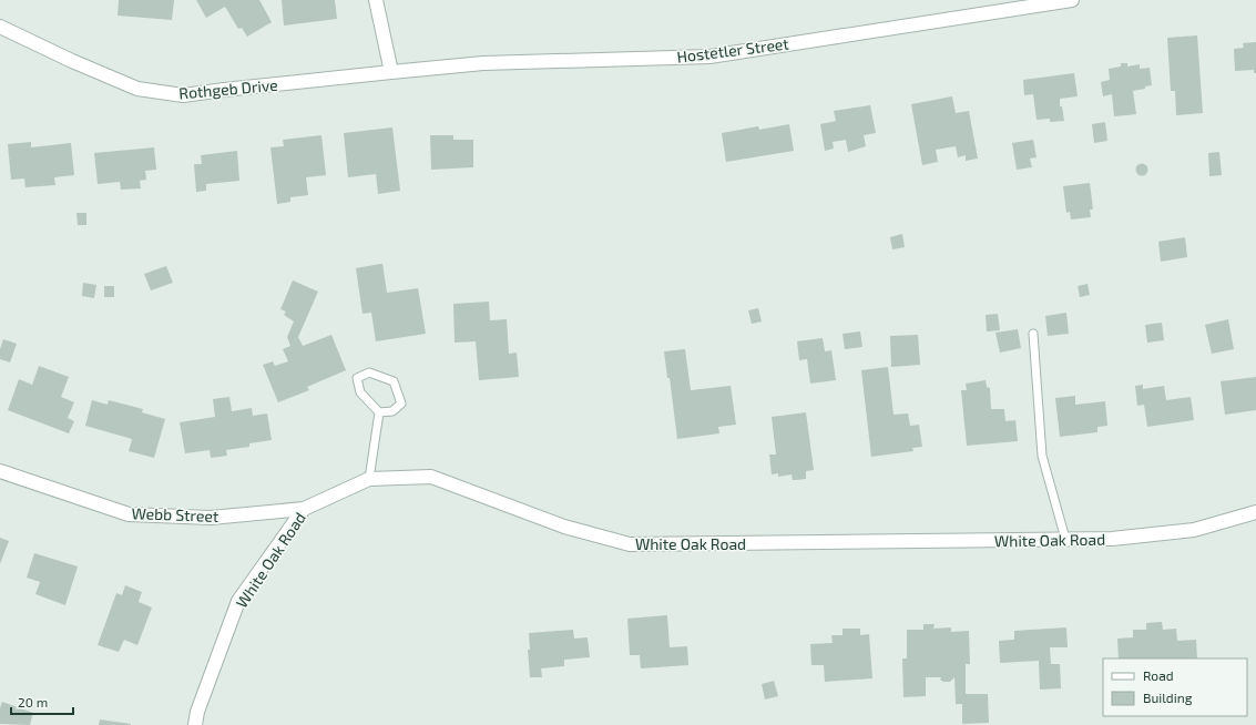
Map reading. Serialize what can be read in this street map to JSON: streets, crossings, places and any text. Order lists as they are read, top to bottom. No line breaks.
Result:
{"streets":{"street":["Hostetler Street","Rothgeb Drive","Webb Street","White Oak Road"]},"crossings":[["Hostetler Street","Rothgeb Drive"],["Webb Street","White Oak Road"]],"legend":["Road","Building"],"scale_bar":"20 m"}
